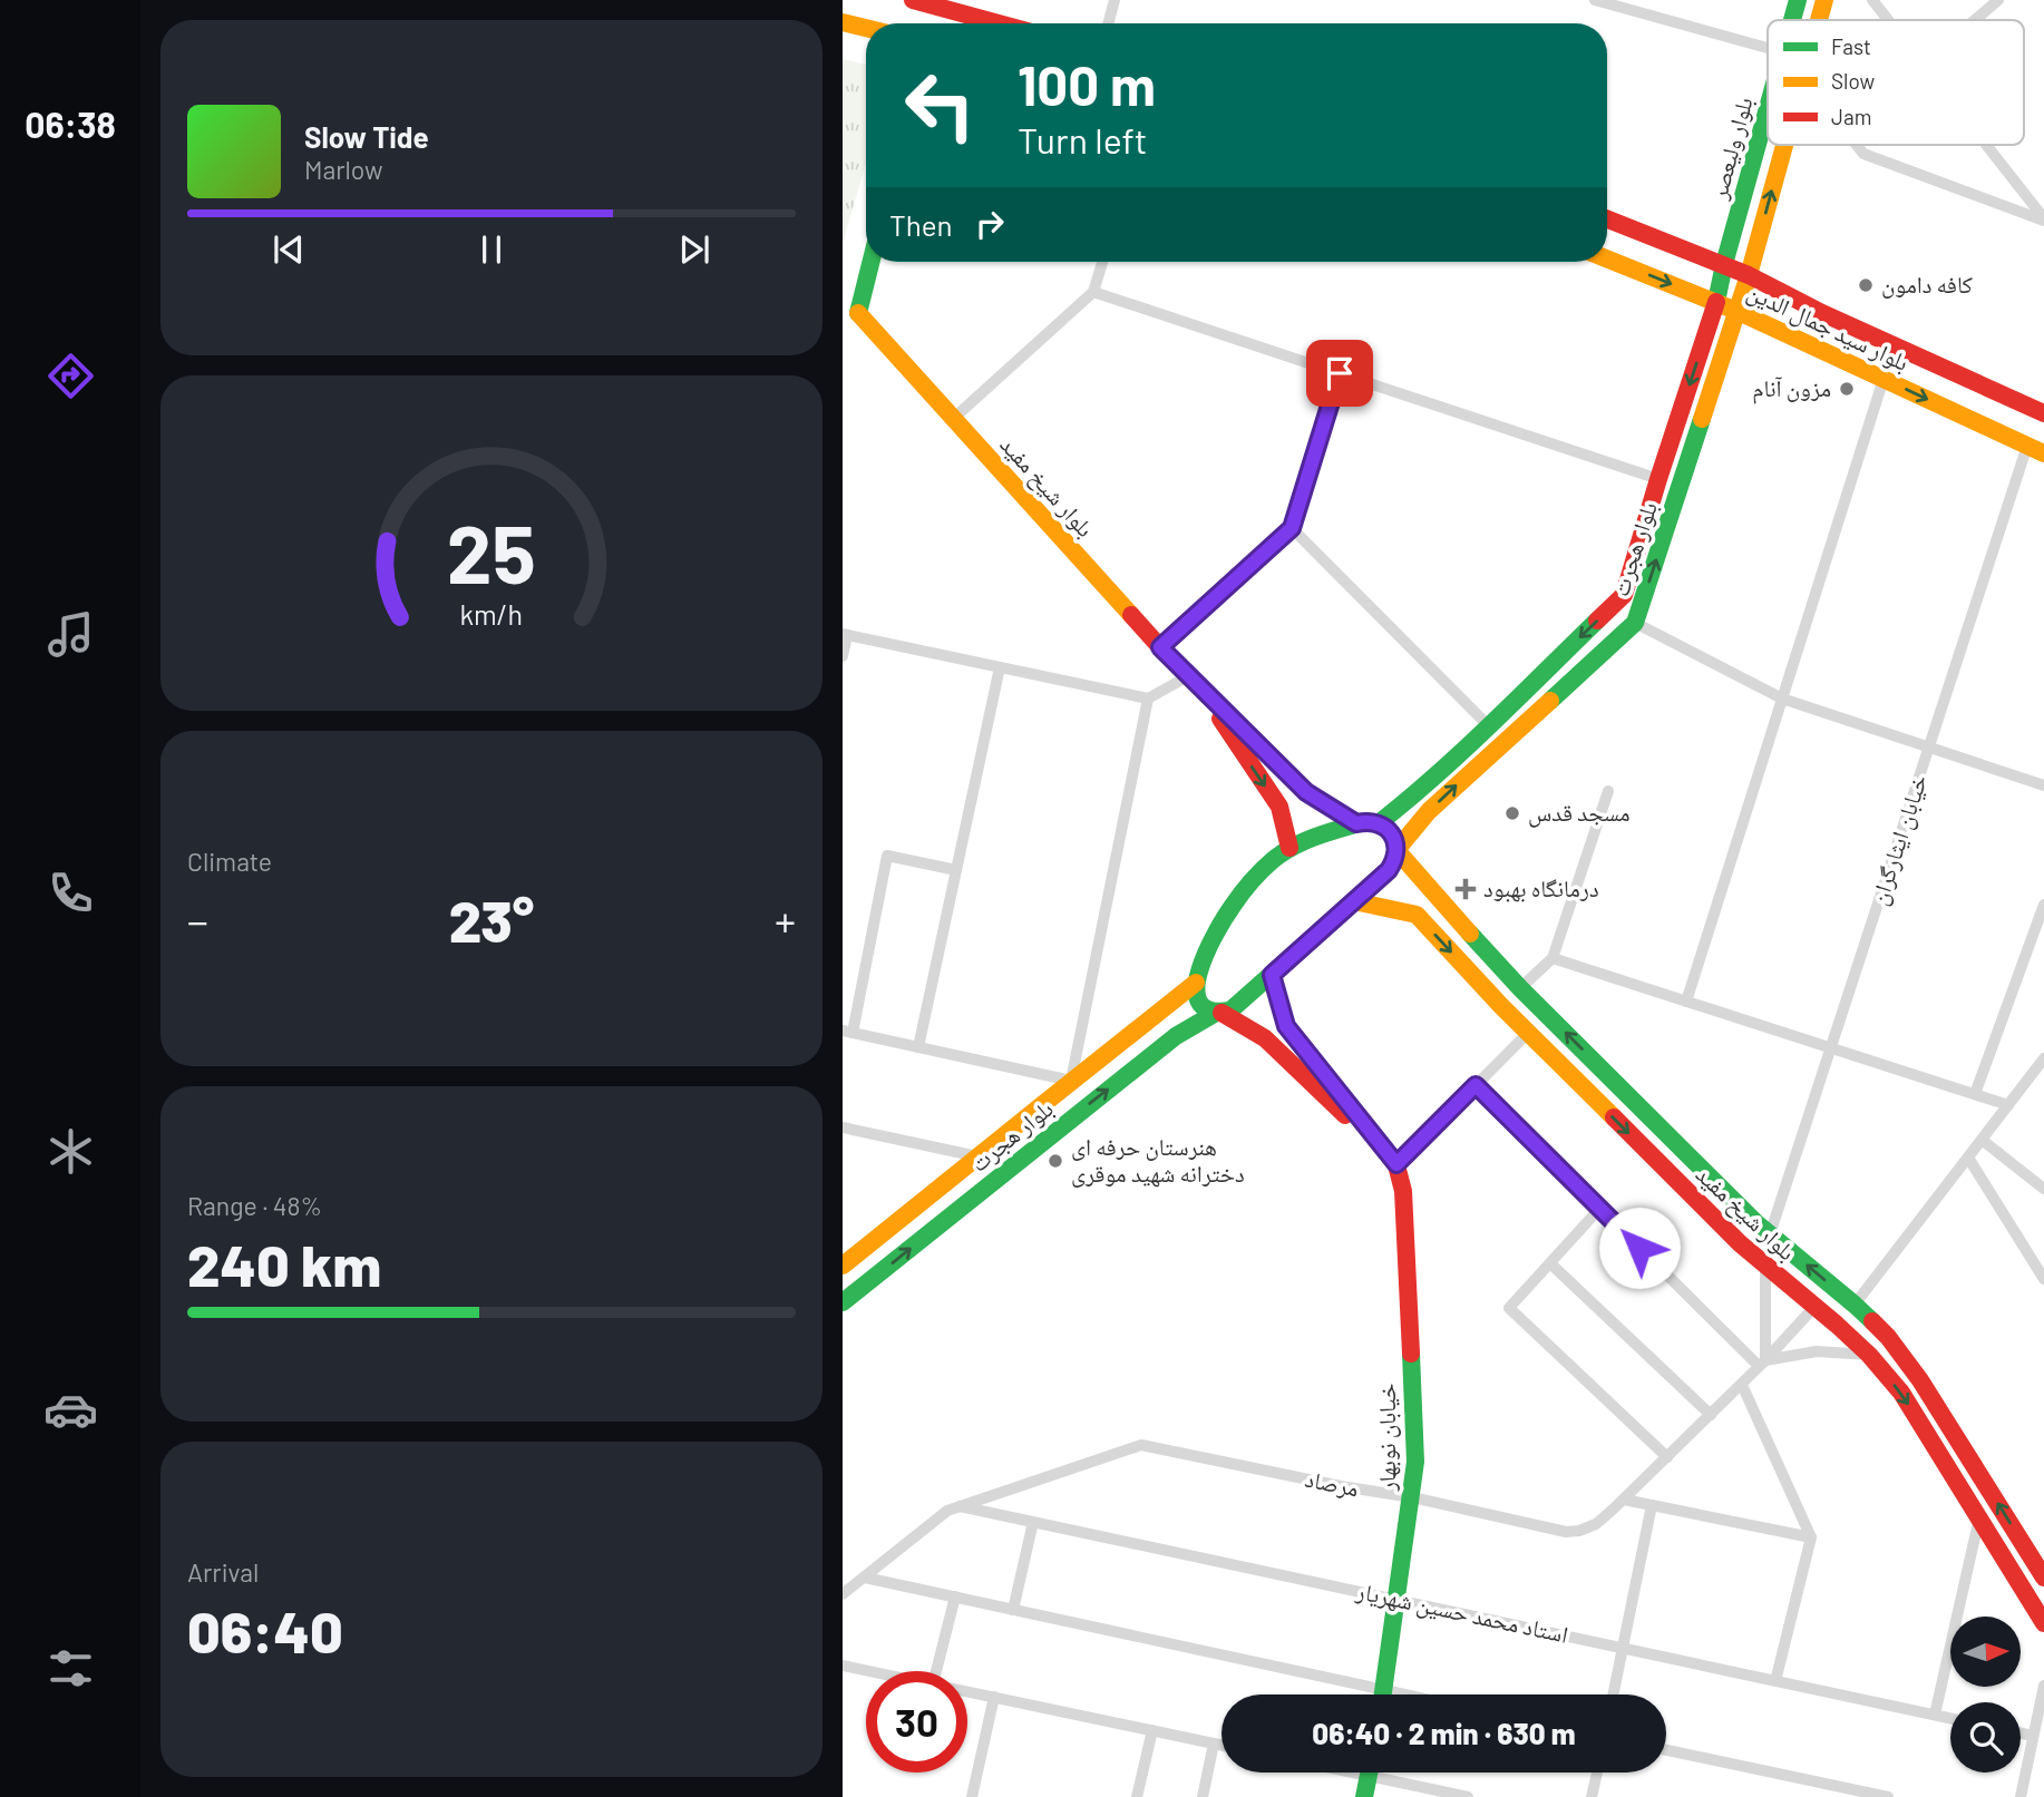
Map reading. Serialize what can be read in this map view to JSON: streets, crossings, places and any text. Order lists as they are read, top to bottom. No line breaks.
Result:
{"streets":{"street":["بلوار ولیعصر","بلوار سید جمال الدین","بلوار شیخ مفید","بلوار هجرت","خیابان ایثارگران","خیابان نوبهار","مرصاد","استاد محمد حسین شهریار"]},"crossings":[["بلوار ولیعصر","بلوار سید جمال الدین"],["بلوار ولیعصر","بلوار هجرت"],["بلوار سید جمال الدین","بلوار هجرت"],["بلوار سید جمال الدین","خیابان ایثارگران"],["بلوار شیخ مفید","بلوار هجرت"],["بلوار شیخ مفید","خیابان ایثارگران"],["بلوار شیخ مفید","مرصاد"],["خیابان نوبهار","مرصاد"],["خیابان نوبهار","استاد محمد حسین شهریار"],["مرصاد","استاد محمد حسین شهریار"]],"places":{"other":["کافه دامون","مزون آنام","مسجد قدس","هنرستان حرفه ای دخترانه شهید موقری"],"health":["درمانگاه بهبود"]},"legend":["Fast","Slow","Jam"],"north":"right","page":{"tabs":"06:38","turn":["100 m","Turn left"],"song":["Slow Tide","Marlow"],"then":"Then","tile":["Climate",["Range · 48%","240 km"],["Arrival","06:40"]],"heat":["−","23°","+"],"limit":"30","trip":"06:40 · 2 min · 630 m","gauge":["25","km/h"]}}
